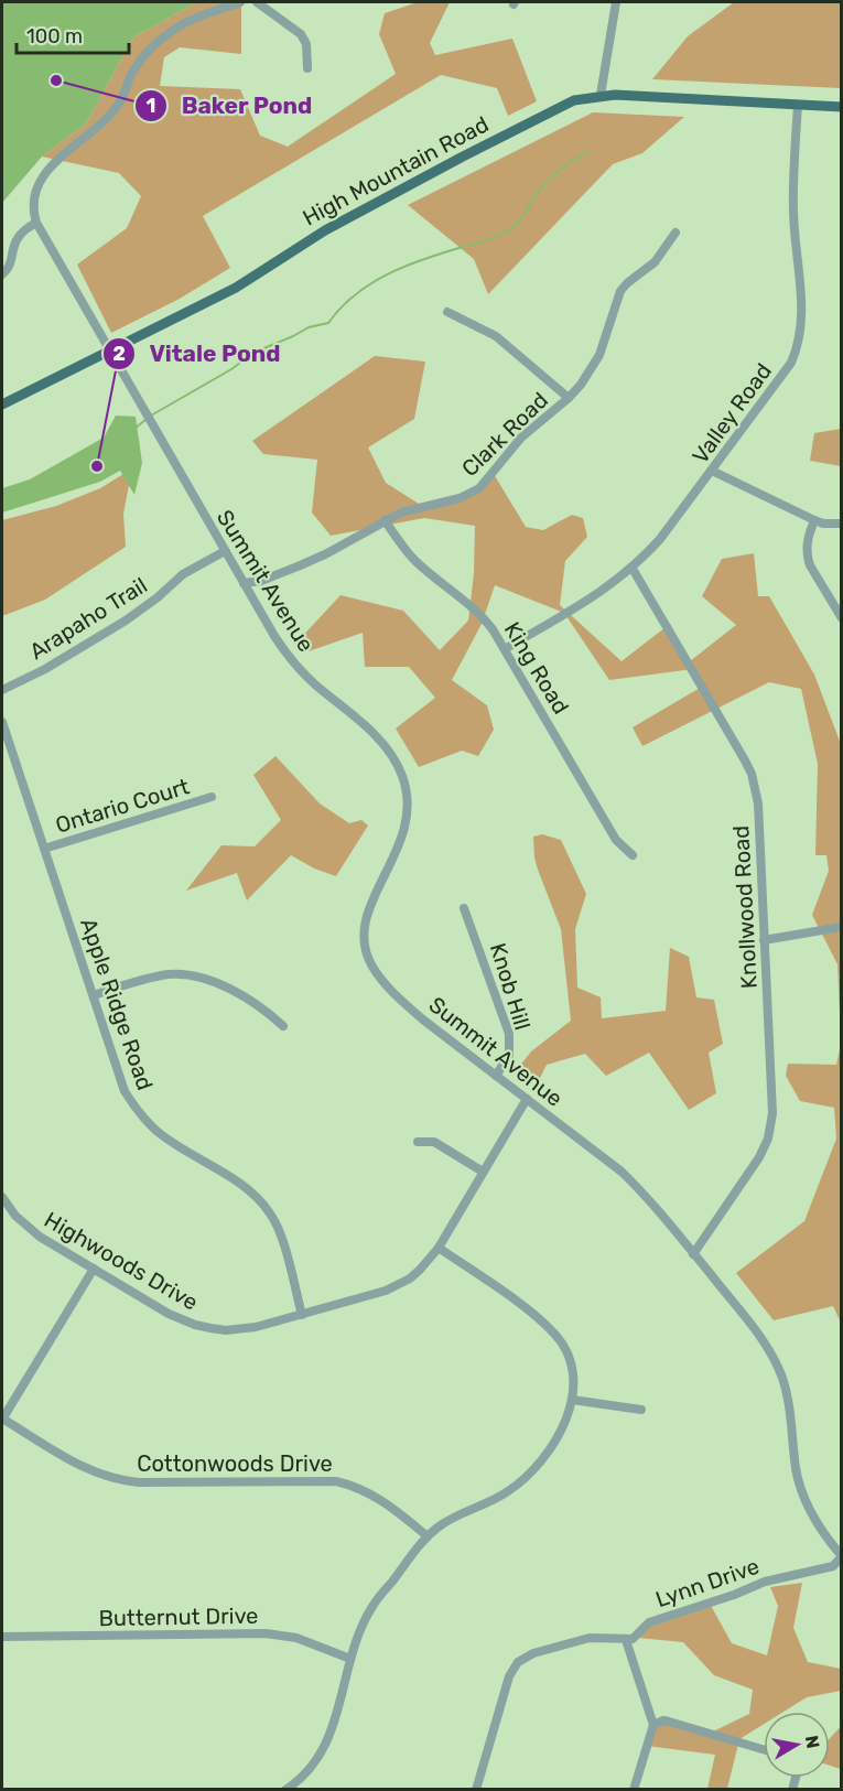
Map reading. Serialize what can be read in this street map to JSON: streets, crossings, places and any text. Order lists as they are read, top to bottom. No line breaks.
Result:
{"streets":{"main road":["High Mountain Road"],"street":["Valley Road","Clark Road","Summit Avenue","Arapaho Trail","King Road","Ontario Court","Knollwood Road","Knob Hill","Apple Ridge Road","Highwoods Drive","Cottonwoods Drive","Lynn Drive","Butternut Drive"]},"crossings":[["High Mountain Road","Valley Road"],["High Mountain Road","Summit Avenue"],["Valley Road","King Road"],["Valley Road","Knollwood Road"],["Clark Road","Summit Avenue"],["Clark Road","King Road"],["Summit Avenue","Arapaho Trail"],["Summit Avenue","Knollwood Road"],["Summit Avenue","Knob Hill"],["Summit Avenue","Highwoods Drive"],["Summit Avenue","Lynn Drive"],["Ontario Court","Apple Ridge Road"],["Apple Ridge Road","Highwoods Drive"]],"places":["Baker Pond","Vitale Pond"],"scale_bar":"100 m","north":"right"}
